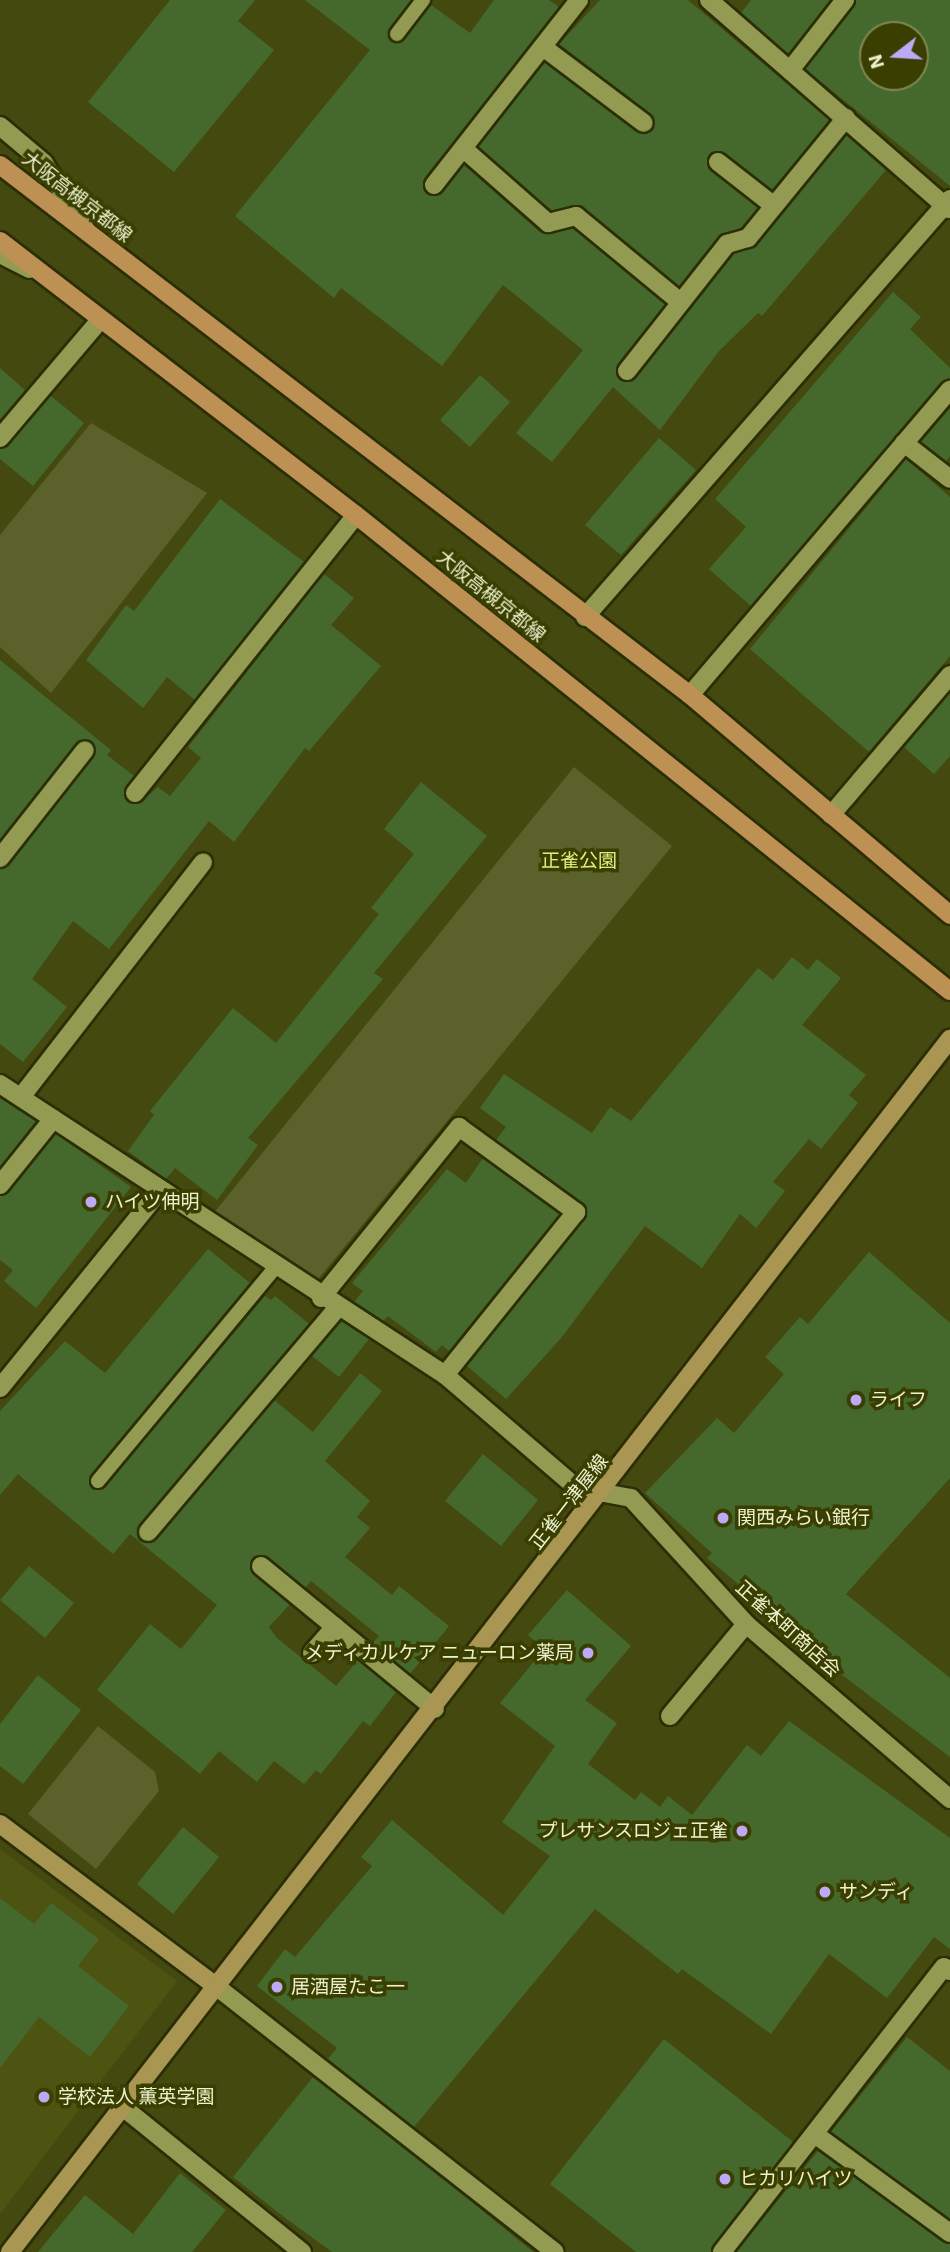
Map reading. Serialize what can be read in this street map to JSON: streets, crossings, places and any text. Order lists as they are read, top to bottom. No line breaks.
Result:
{"streets":{"main road":["大阪高槻京都線","正雀一津屋線"],"street":["正雀本町商店会"]},"crossings":[["正雀一津屋線","正雀本町商店会"]],"parks":["正雀公園"],"places":["ハイツ伸明","ライフ","関西みらい銀行","メディカルケア ニューロン薬局","プレサンスロジェ正雀","サンディ","居酒屋たこ一","学校法人 薫英学園","ヒカリハイツ"],"north":"left"}
